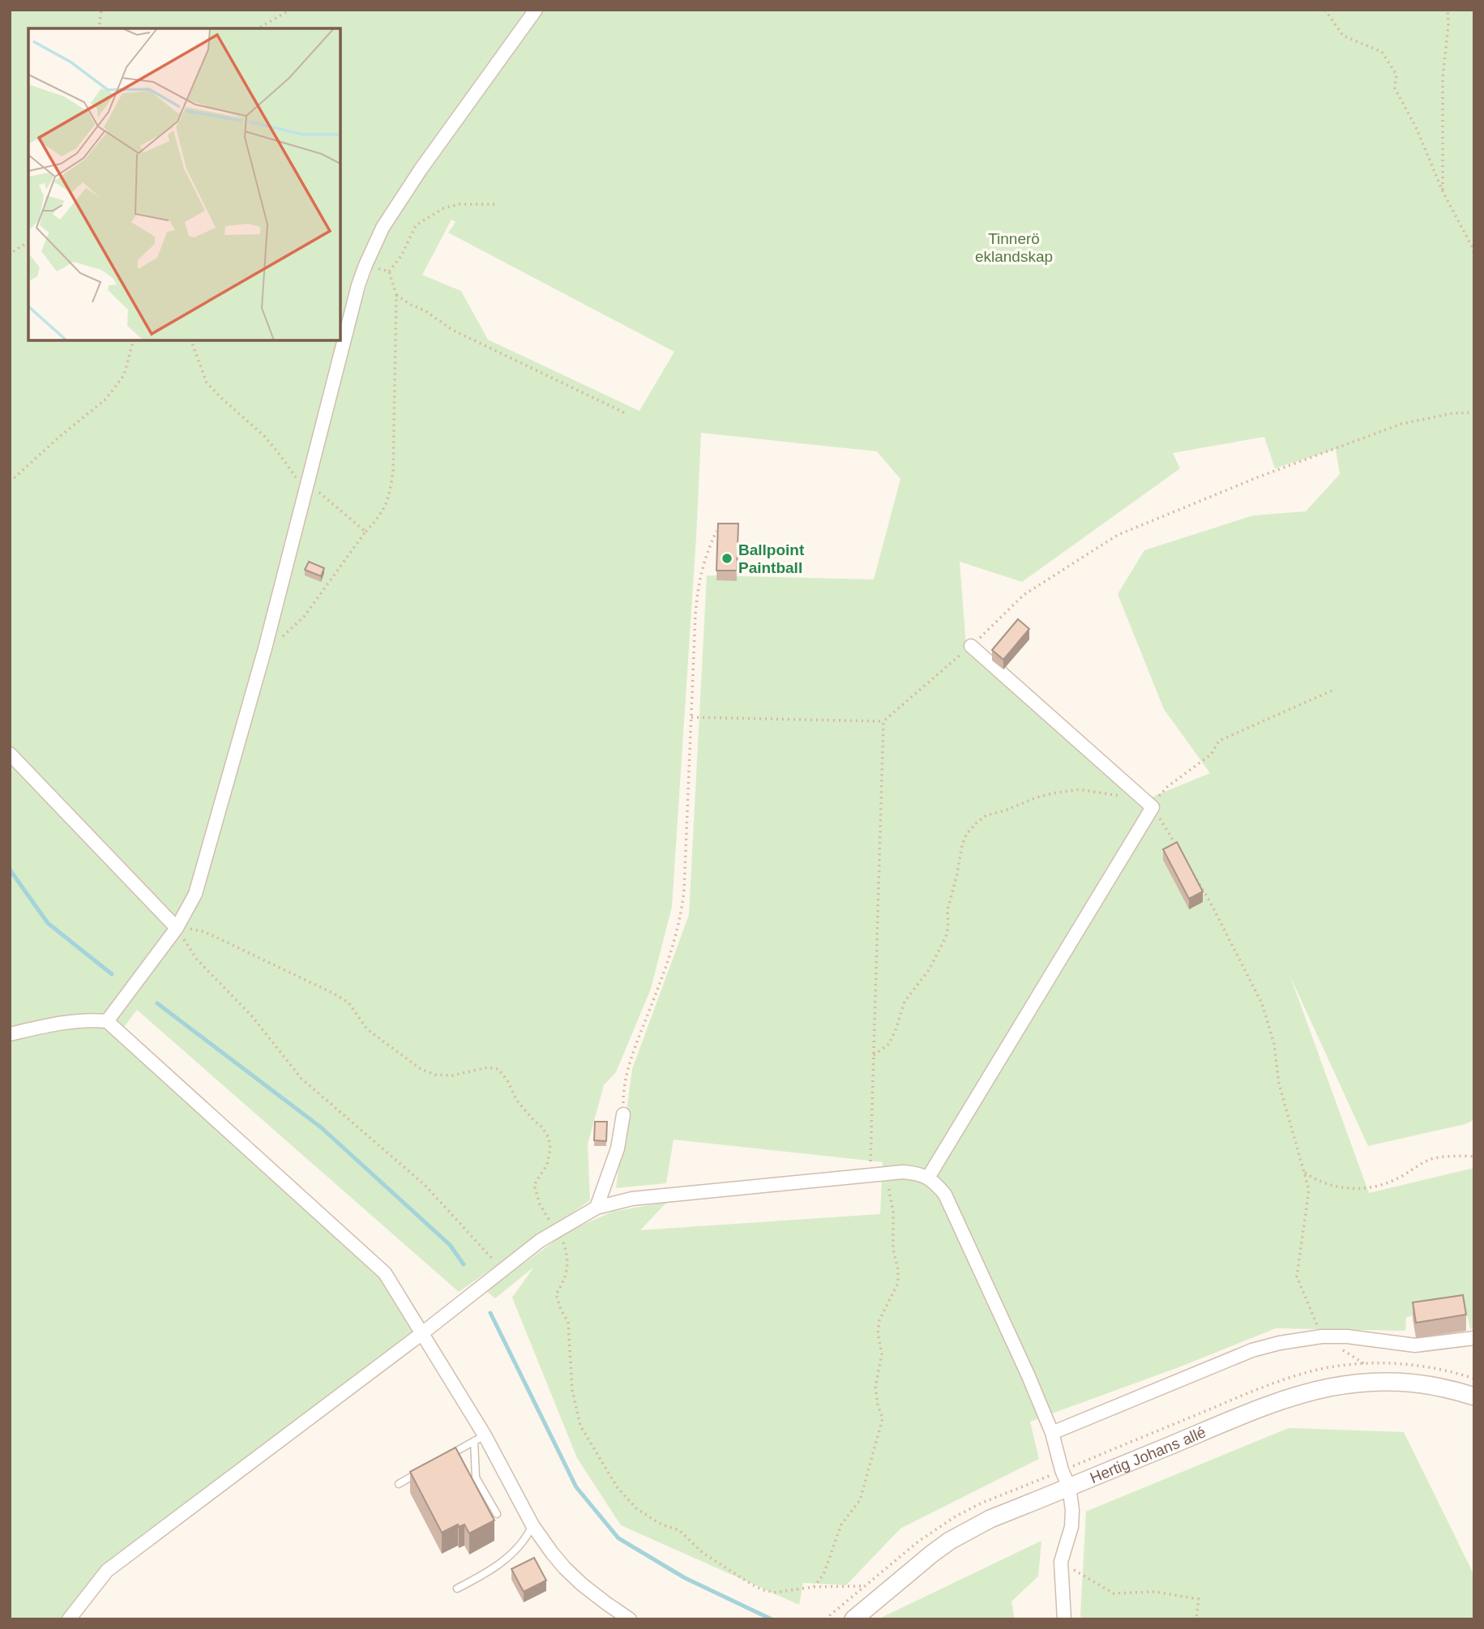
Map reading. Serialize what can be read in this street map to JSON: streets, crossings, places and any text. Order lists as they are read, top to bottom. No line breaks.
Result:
{"streets":{"street":["Hertig Johans allé"]},"parks":["Tinnerö eklandskap"],"places":["Ballpoint Paintball"]}
